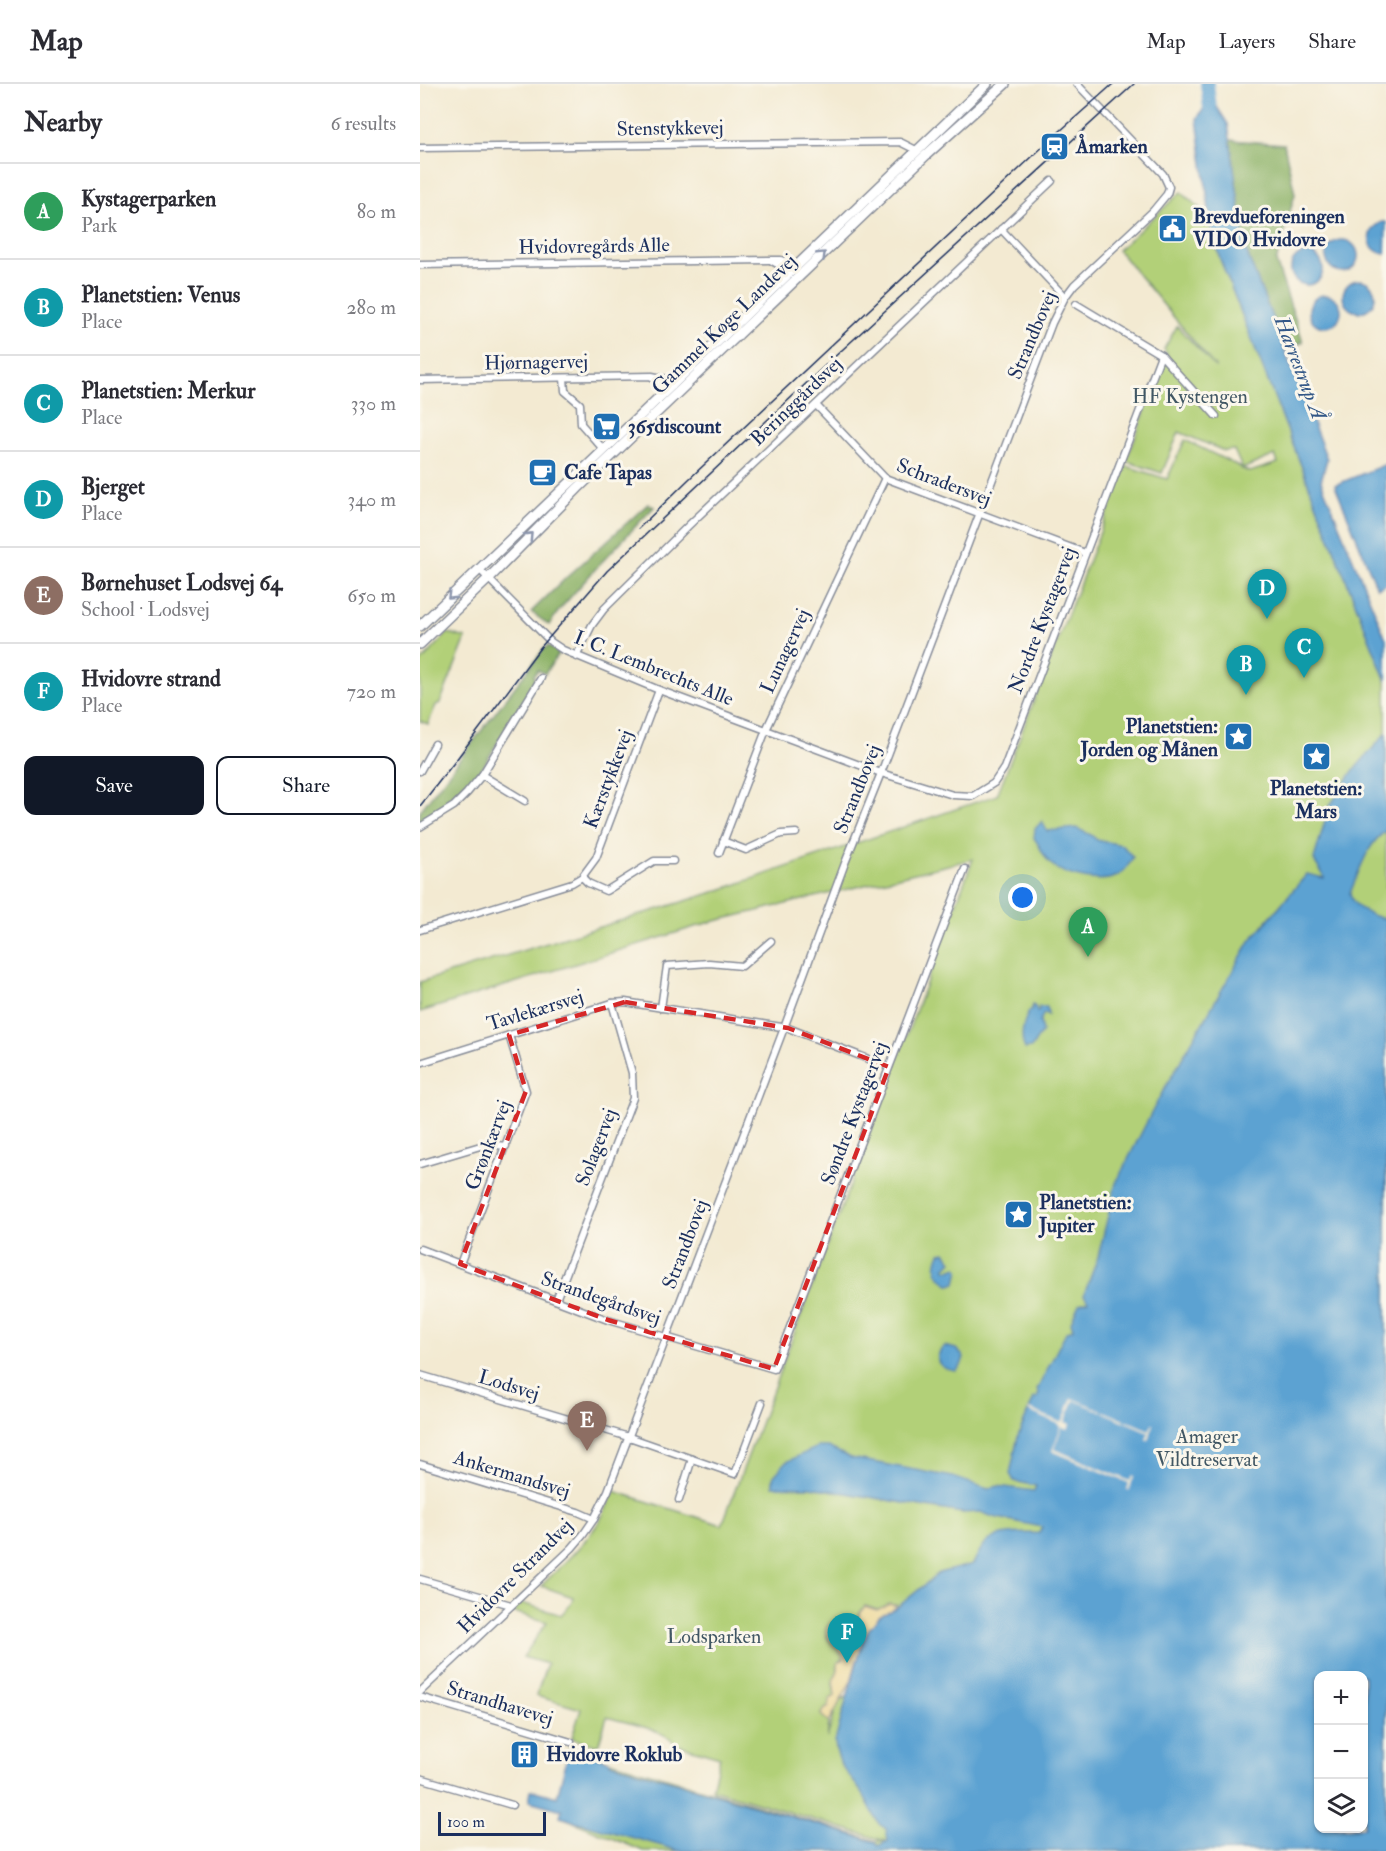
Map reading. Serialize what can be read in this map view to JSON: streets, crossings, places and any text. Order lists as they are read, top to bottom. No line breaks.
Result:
{"streets":{"main road":["Gammel Køge Landevej"],"street":["Stenstykkevej","Hvidovregårds Alle","Strandbovej","Hjørnagervej","Beringgårdsvej","Schradersvej","Nordre Kystagervej","Lunagervej","I. C. Lembrechts Alle","Kærstykkevej","Tavlekærsvej","Søndre Kystagervej","Grønkærvej","Solagervej","Strandegårdsvej","Lodsvej","Ankermandsvej","Hvidovre Strandvej","Strandhavevej"]},"crossings":[["Stenstykkevej","Gammel Køge Landevej"],["Hvidovregårds Alle","Gammel Køge Landevej"],["Gammel Køge Landevej","Hjørnagervej"],["Gammel Køge Landevej","I. C. Lembrechts Alle"],["Strandbovej","Schradersvej"],["Strandbovej","Nordre Kystagervej"],["Strandbovej","I. C. Lembrechts Alle"],["Strandbovej","Tavlekærsvej"],["Strandbovej","Strandegårdsvej"],["Strandbovej","Lodsvej"],["Strandbovej","Hvidovre Strandvej"],["Beringgårdsvej","Schradersvej"],["Beringgårdsvej","I. C. Lembrechts Alle"],["Schradersvej","Nordre Kystagervej"],["Schradersvej","Lunagervej"],["Nordre Kystagervej","I. C. Lembrechts Alle"],["Lunagervej","I. C. Lembrechts Alle"],["I. C. Lembrechts Alle","Kærstykkevej"],["Tavlekærsvej","Søndre Kystagervej"],["Tavlekærsvej","Grønkærvej"],["Tavlekærsvej","Solagervej"],["Søndre Kystagervej","Strandegårdsvej"],["Grønkærvej","Strandegårdsvej"],["Solagervej","Strandegårdsvej"],["Lodsvej","Hvidovre Strandvej"],["Ankermandsvej","Hvidovre Strandvej"]],"water":["Harrestrup Å"],"parks":["HF Kystengen","Amager Vildtreservat","Lodsparken"],"places":{"station":["Åmarken"],"public building":["Brevdueforeningen VIDO Hvidovre"],"supermarket":["365discount"],"cafe":["Cafe Tapas"],"place":["Planetstien: Jorden og Månen","Planetstien: Mars","Planetstien: Jupiter"],"building":["Hvidovre Roklub"]},"scale_bar":"100 m","page":{"header":"Map","nav":["Map","Layers","Share"],"heading":["Nearby","6 results"],"list":[{"mark":"A","name":"Kystagerparken","note":"Park","value":"80 m"},{"mark":"B","name":"Planetstien: Venus","note":"Place","value":"280 m"},{"mark":"C","name":"Planetstien: Merkur","note":"Place","value":"330 m"},{"mark":"D","name":"Bjerget","note":"Place","value":"340 m"},{"mark":"E","name":"Børnehuset Lodsvej 64","note":"School · Lodsvej","value":"650 m"},{"mark":"F","name":"Hvidovre strand","note":"Place","value":"720 m"}],"pins":["D","C","B","A","E","F"],"buttons":["Save","Share"],"map_buttons":["+","−"],"scale":"100 m"}}
